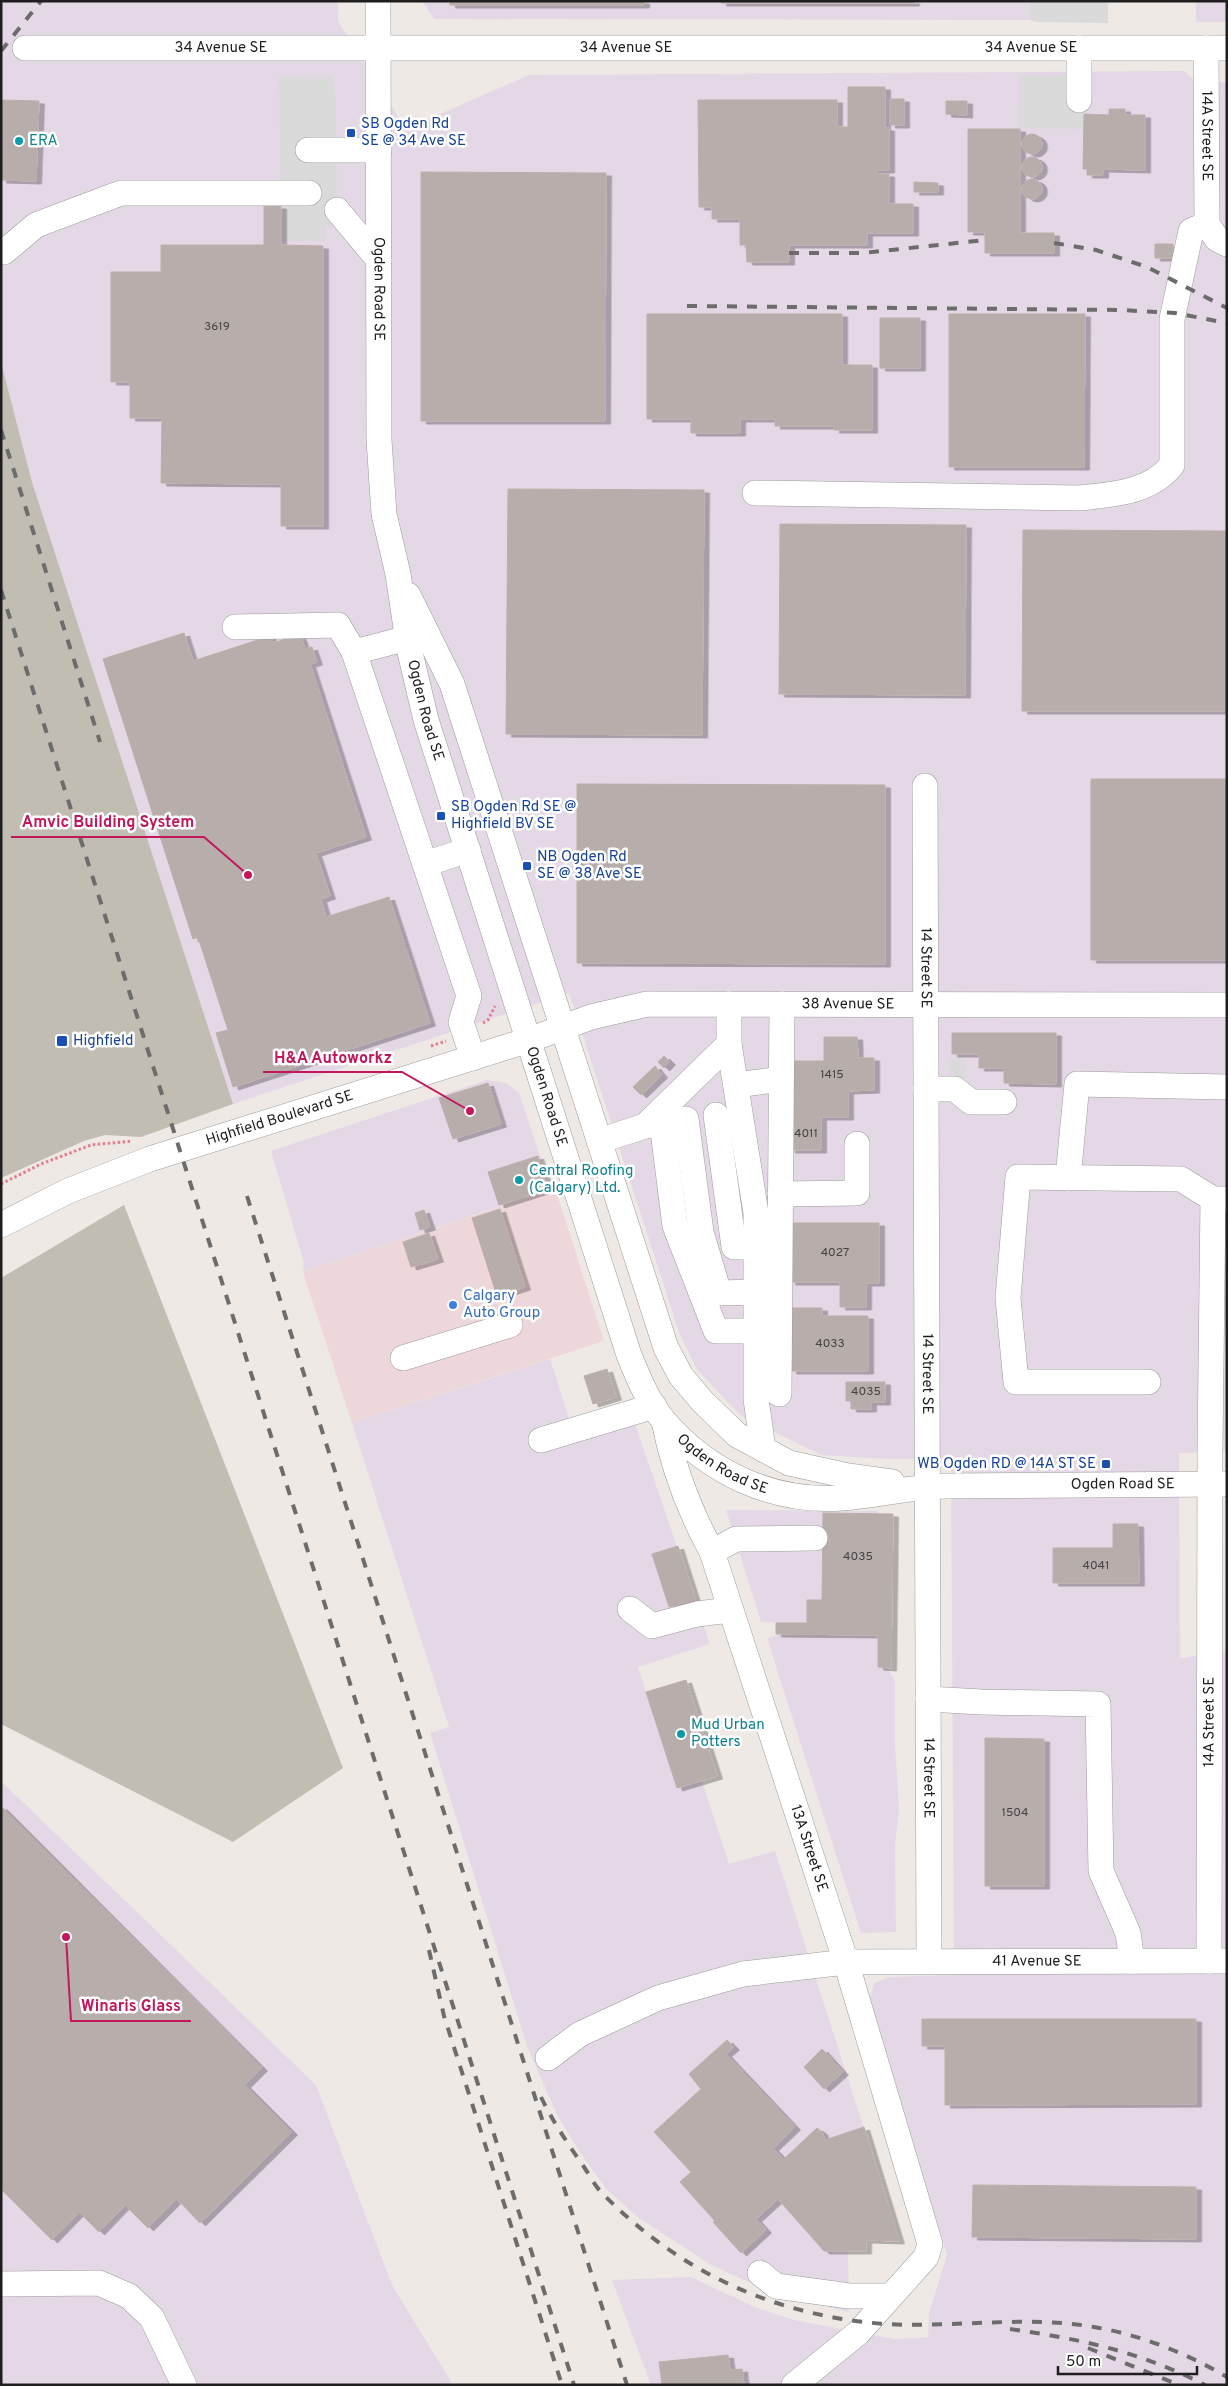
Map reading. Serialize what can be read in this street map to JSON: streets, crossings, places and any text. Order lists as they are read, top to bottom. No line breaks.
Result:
{"streets":{"street":["34 Avenue SE","14A Street SE","Ogden Road SE","14 Street SE","38 Avenue SE","Highfield Boulevard SE","13A Street SE","41 Avenue SE"]},"crossings":[["34 Avenue SE","14A Street SE"],["34 Avenue SE","Ogden Road SE"],["14A Street SE","Ogden Road SE"],["14A Street SE","41 Avenue SE"],["Ogden Road SE","14 Street SE"],["Ogden Road SE","38 Avenue SE"],["Ogden Road SE","Highfield Boulevard SE"],["Ogden Road SE","13A Street SE"],["14 Street SE","38 Avenue SE"],["14 Street SE","41 Avenue SE"],["38 Avenue SE","Highfield Boulevard SE"],["13A Street SE","41 Avenue SE"]],"places":{"transit":["SB Ogden Rd SE @ 34 Ave SE","SB Ogden Rd SE @ Highfield BV SE","NB Ogden Rd SE @ 38 Ave SE","Highfield","WB Ogden RD @ 14A ST SE"],"other":["ERA","Amvic Building System","H&A Autoworkz","Central Roofing (Calgary) Ltd.","Calgary Auto Group","Mud Urban Potters","Winaris Glass"]},"house_numbers":["3619","1415","4011","4027","4033","4035","4035","4041","1504"],"scale_bar":"50 m"}
